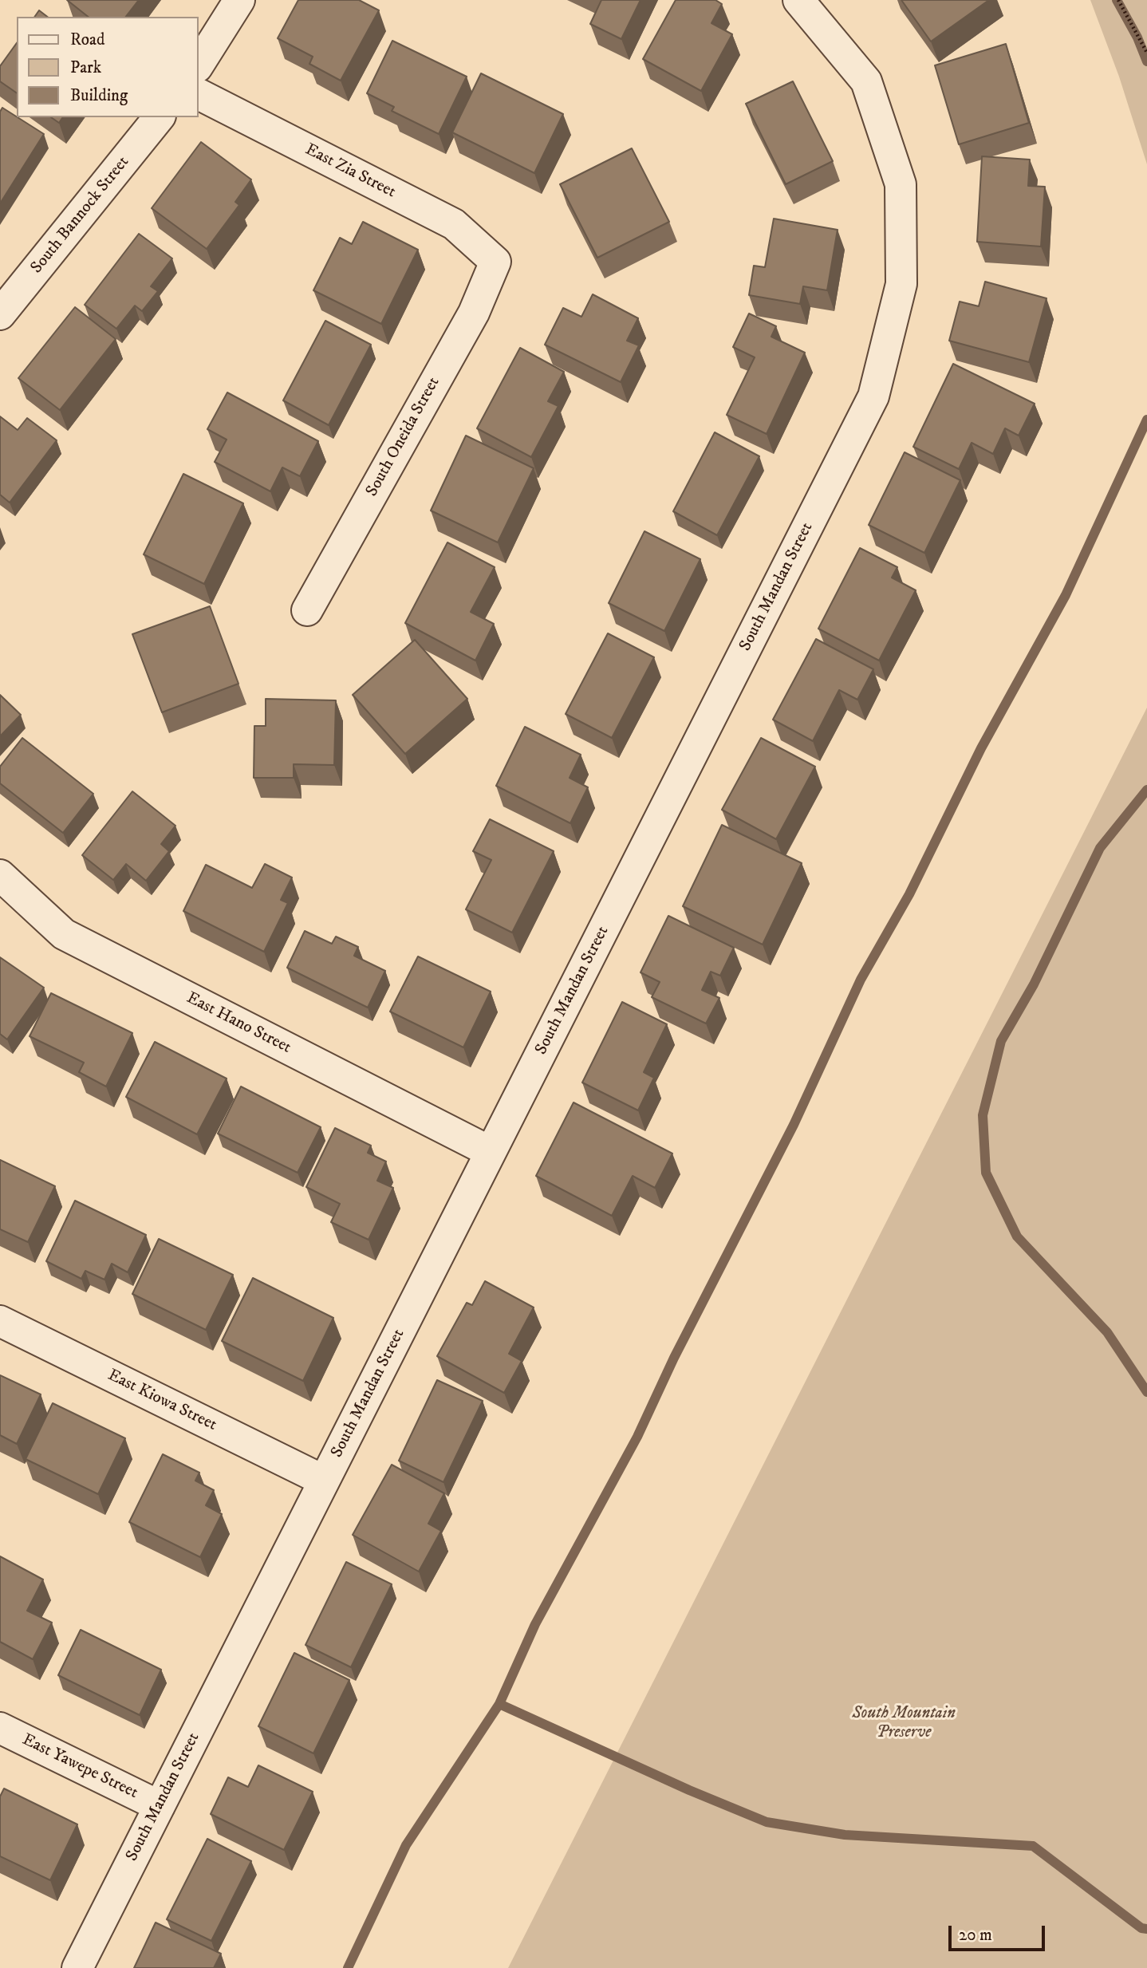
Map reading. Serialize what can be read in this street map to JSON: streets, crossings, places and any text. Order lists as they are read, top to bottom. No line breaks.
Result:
{"streets":{"street":["East Zia Street","South Bannock Street","South Oneida Street","South Mandan Street","East Hano Street","East Kiowa Street","East Yawepe Street"]},"crossings":[["East Zia Street","South Oneida Street"],["South Mandan Street","East Hano Street"],["South Mandan Street","East Kiowa Street"],["South Mandan Street","East Yawepe Street"]],"parks":["South Mountain Preserve"],"legend":["Road","Park","Building"],"scale_bar":"20 m"}
